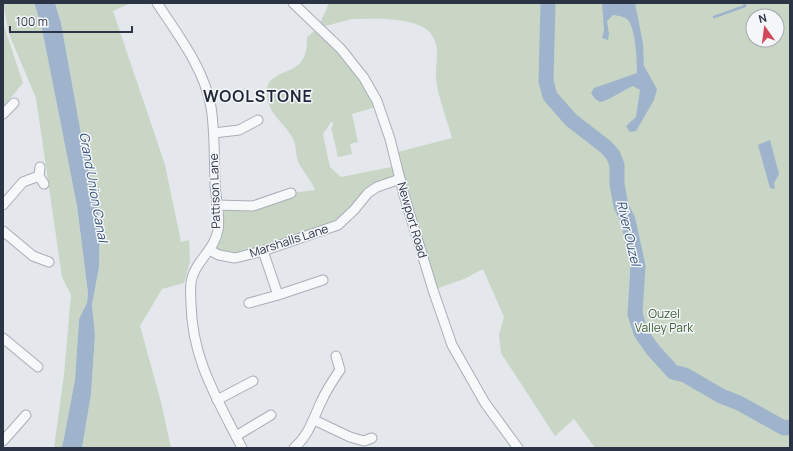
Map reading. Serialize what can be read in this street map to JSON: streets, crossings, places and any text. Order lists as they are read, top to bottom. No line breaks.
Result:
{"streets":{"street":["Pattison Lane","Newport Road","Marshalls Lane"]},"crossings":[["Pattison Lane","Marshalls Lane"],["Newport Road","Marshalls Lane"]],"districts":["WOOLSTONE"],"water":["Grand Union Canal","River Ouzel"],"parks":["Ouzel Valley Park"],"scale_bar":"100 m","north":"top"}
